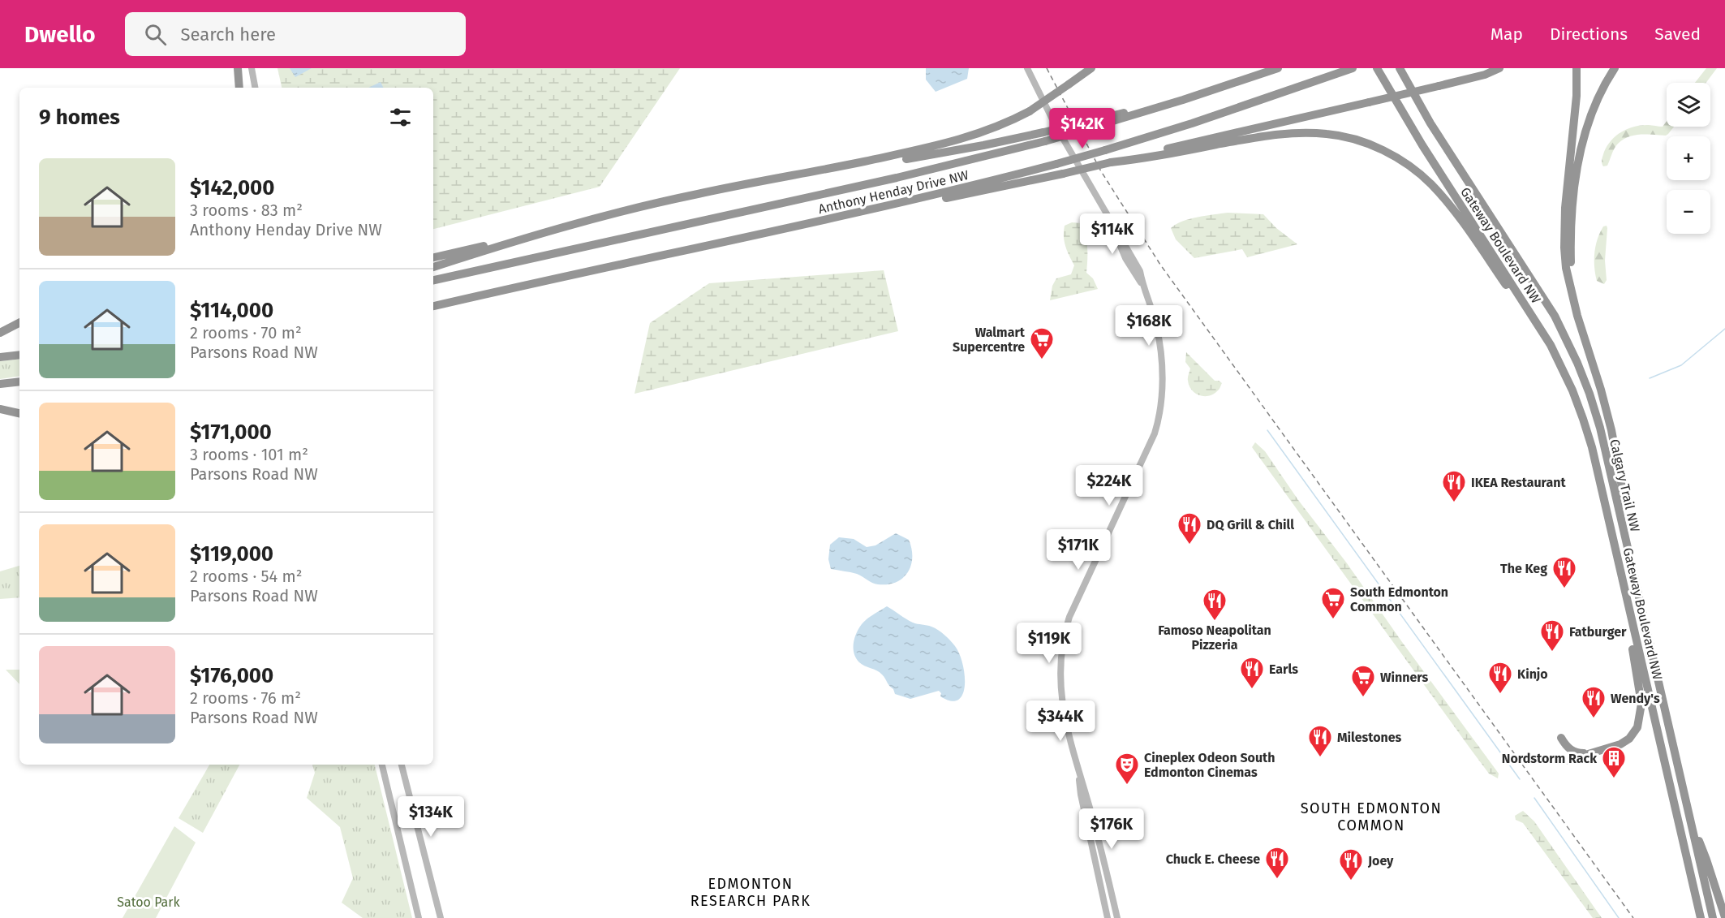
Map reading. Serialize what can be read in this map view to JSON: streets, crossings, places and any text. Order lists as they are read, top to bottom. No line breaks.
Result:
{"streets":{"highway":["Anthony Henday Drive NW","Gateway Boulevard NW","Calgary Trail NW"]},"districts":["SOUTH EDMONTON COMMON","EDMONTON RESEARCH PARK"],"parks":["Satoo Park"],"places":{"supermarket":["Walmart Supercentre","South Edmonton Common","Winners"],"restaurant":["IKEA Restaurant","DQ Grill & Chill","The Keg","Famoso Neapolitan Pizzeria","Fatburger","Earls","Kinjo","Wendy's","Milestones","Chuck E. Cheese","Joey"],"building":["Nordstorm Rack"],"theatre":["Cineplex Odeon South Edmonton Cinemas"]},"page":{"header":"Dwello","search":"Search here","nav":["Map","Directions","Saved"],"map_buttons":["+","−"],"heading":"9 homes","price":["$142K","$114K","$168K","$224K","$171K","$119K","$344K","$134K","$176K"],"list":[{"name":"$142,000","note":"3 rooms · 83 m² · Anthony Henday Drive NW"},{"name":"$114,000","note":"2 rooms · 70 m² · Parsons Road NW"},{"name":"$171,000","note":"3 rooms · 101 m² · Parsons Road NW"},{"name":"$119,000","note":"2 rooms · 54 m² · Parsons Road NW"},{"name":"$176,000","note":"2 rooms · 76 m² · Parsons Road NW"}]}}
